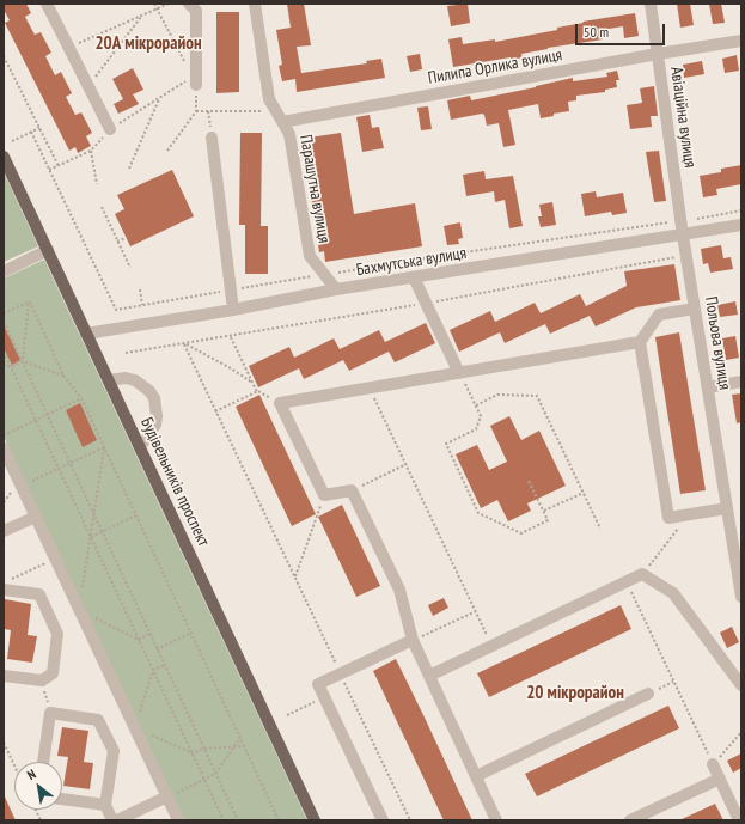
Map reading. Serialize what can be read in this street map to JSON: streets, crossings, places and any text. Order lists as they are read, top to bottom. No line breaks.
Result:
{"streets":{"main road":["Будівельників проспект"],"street":["Пилипа Орлика вулиця","Авіаційна вулиця","Парашутна вулиця","Бахмутська вулиця","Польова вулиця"]},"crossings":[["Пилипа Орлика вулиця","Авіаційна вулиця"],["Пилипа Орлика вулиця","Парашутна вулиця"],["Авіаційна вулиця","Бахмутська вулиця"],["Авіаційна вулиця","Польова вулиця"],["Парашутна вулиця","Бахмутська вулиця"],["Бахмутська вулиця","Польова вулиця"],["Бахмутська вулиця","Будівельників проспект"]],"districts":["20А мікрорайон","20 мікрорайон"],"scale_bar":"50 m","north":"top left"}
